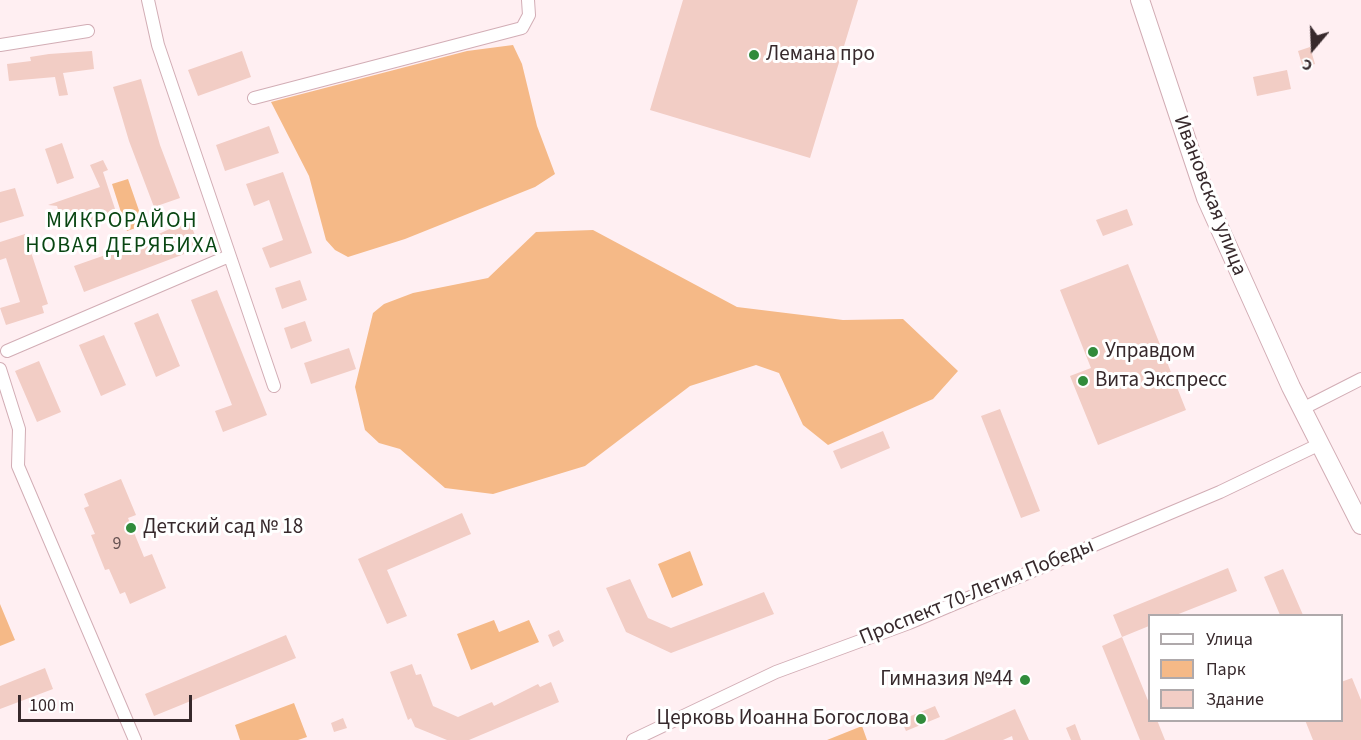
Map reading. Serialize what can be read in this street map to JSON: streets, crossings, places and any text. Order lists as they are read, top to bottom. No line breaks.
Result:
{"streets":{"main road":["Ивановская улица"],"street":["Проспект 70-Летия Победы"]},"districts":["МИКРОРАЙОН НОВАЯ ДЕРЯБИХА"],"places":["Лемана про","Управдом","Вита Экспресс","Детский сад № 18","Гимназия №44","Церковь Иоанна Богослова"],"house_numbers":["9"],"legend":["Улица","Парк","Здание"],"scale_bar":"100 m","north":"bottom"}
